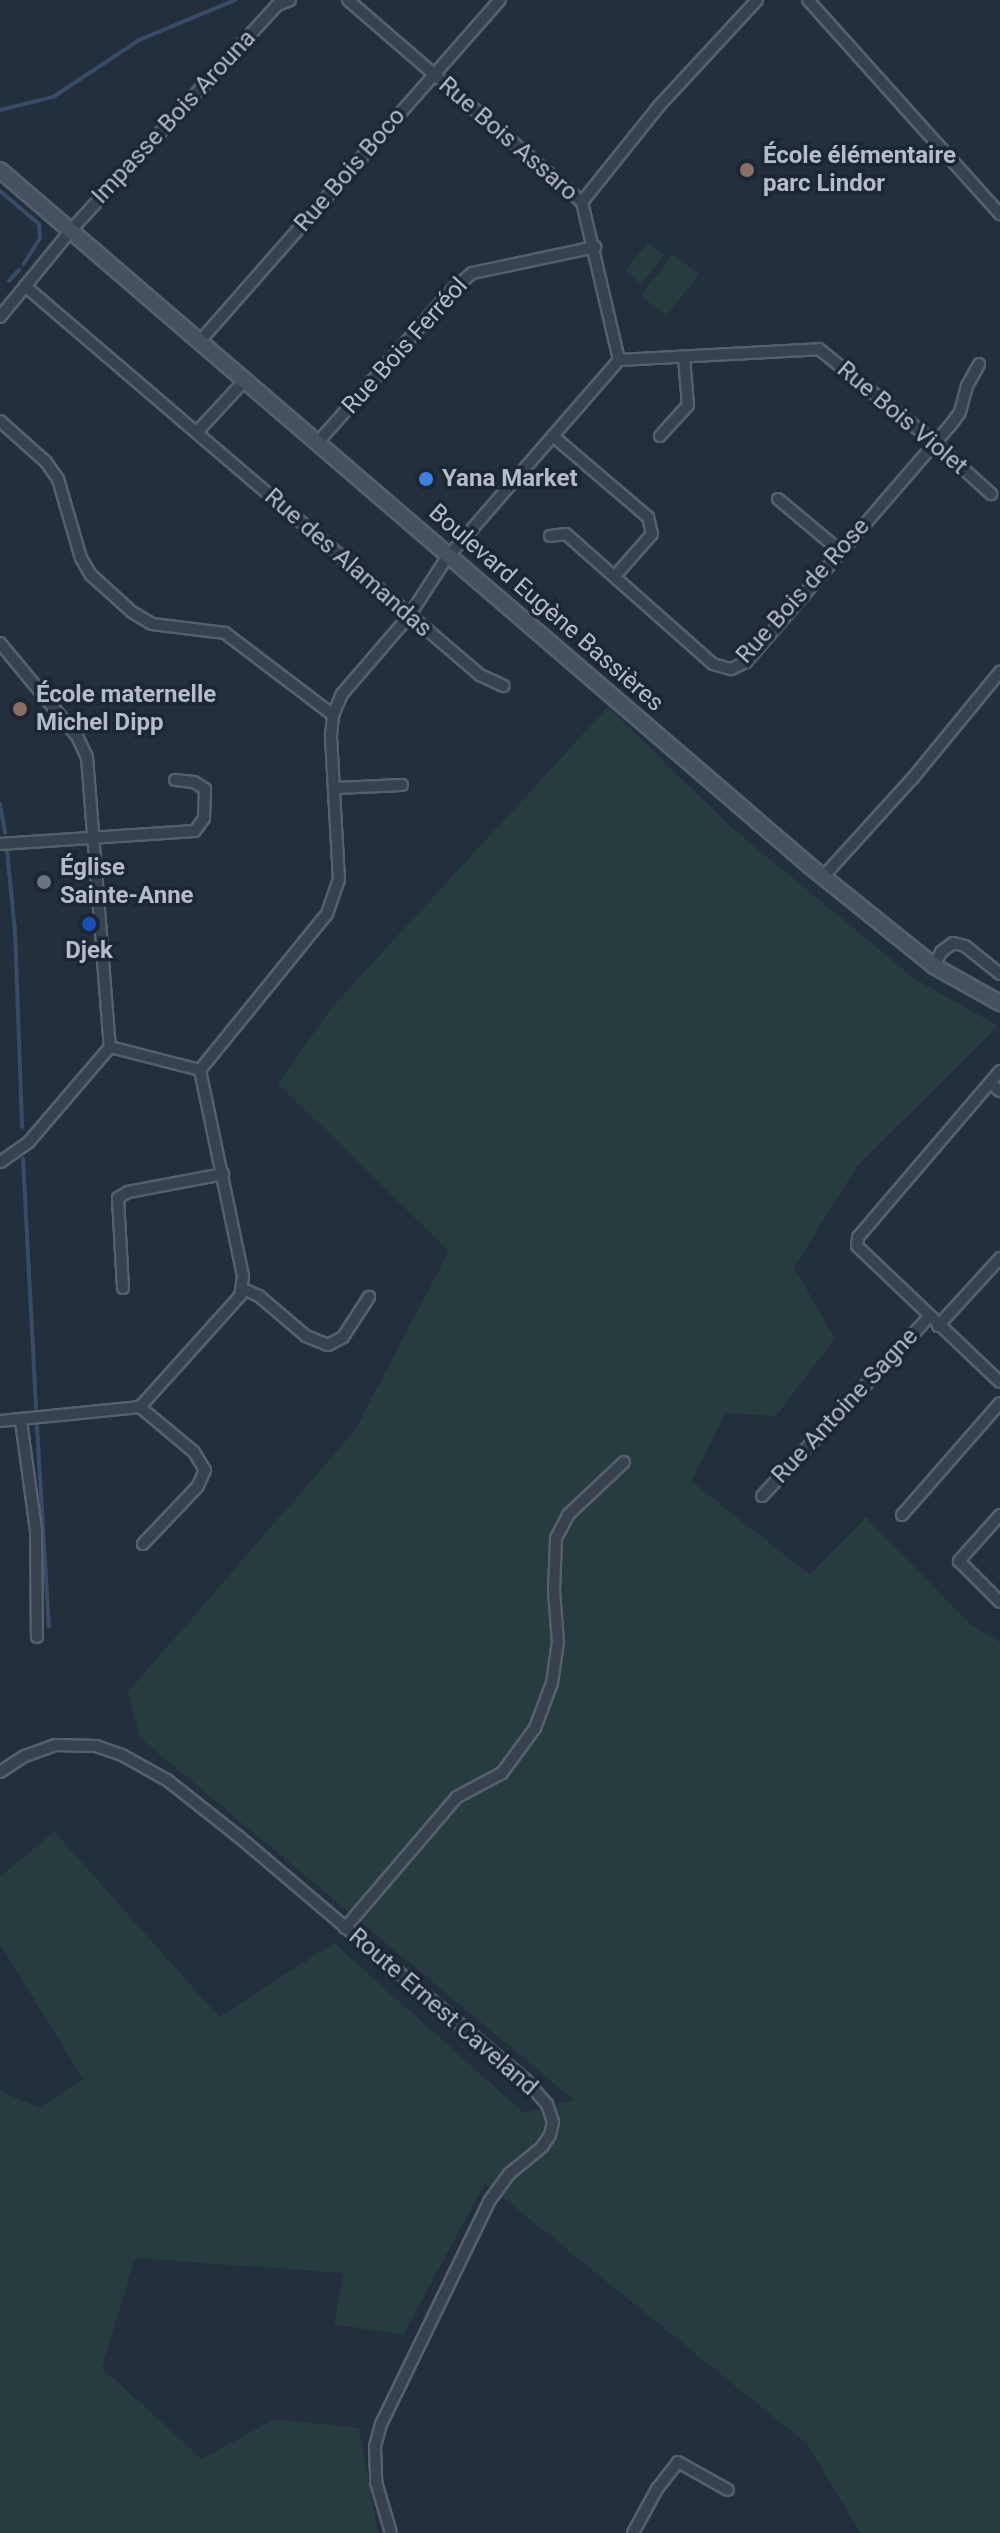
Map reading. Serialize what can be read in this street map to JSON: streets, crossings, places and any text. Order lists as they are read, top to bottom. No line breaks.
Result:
{"streets":{"street":["Impasse Bois Arouna","Rue Bois Assaro","Rue Bois Boco","Rue Bois Ferréol","Rue Bois Violet","Rue des Alamandas","Rue Bois de Rose","Boulevard Eugène Bassières","Rue Antoine Sagne","Route Ernest Caveland"]},"crossings":[["Impasse Bois Arouna","Rue des Alamandas"],["Impasse Bois Arouna","Boulevard Eugène Bassières"],["Rue Bois Assaro","Rue Bois Boco"],["Rue Bois Assaro","Rue Bois Ferréol"],["Rue Bois Assaro","Rue Bois Violet"],["Rue Bois Boco","Boulevard Eugène Bassières"],["Rue Bois Ferréol","Boulevard Eugène Bassières"],["Rue Bois Violet","Rue Bois de Rose"]],"places":["École élémentaire parc Lindor","Yana Market","École maternelle Michel Dipp","Église Sainte-Anne","Djek"]}
